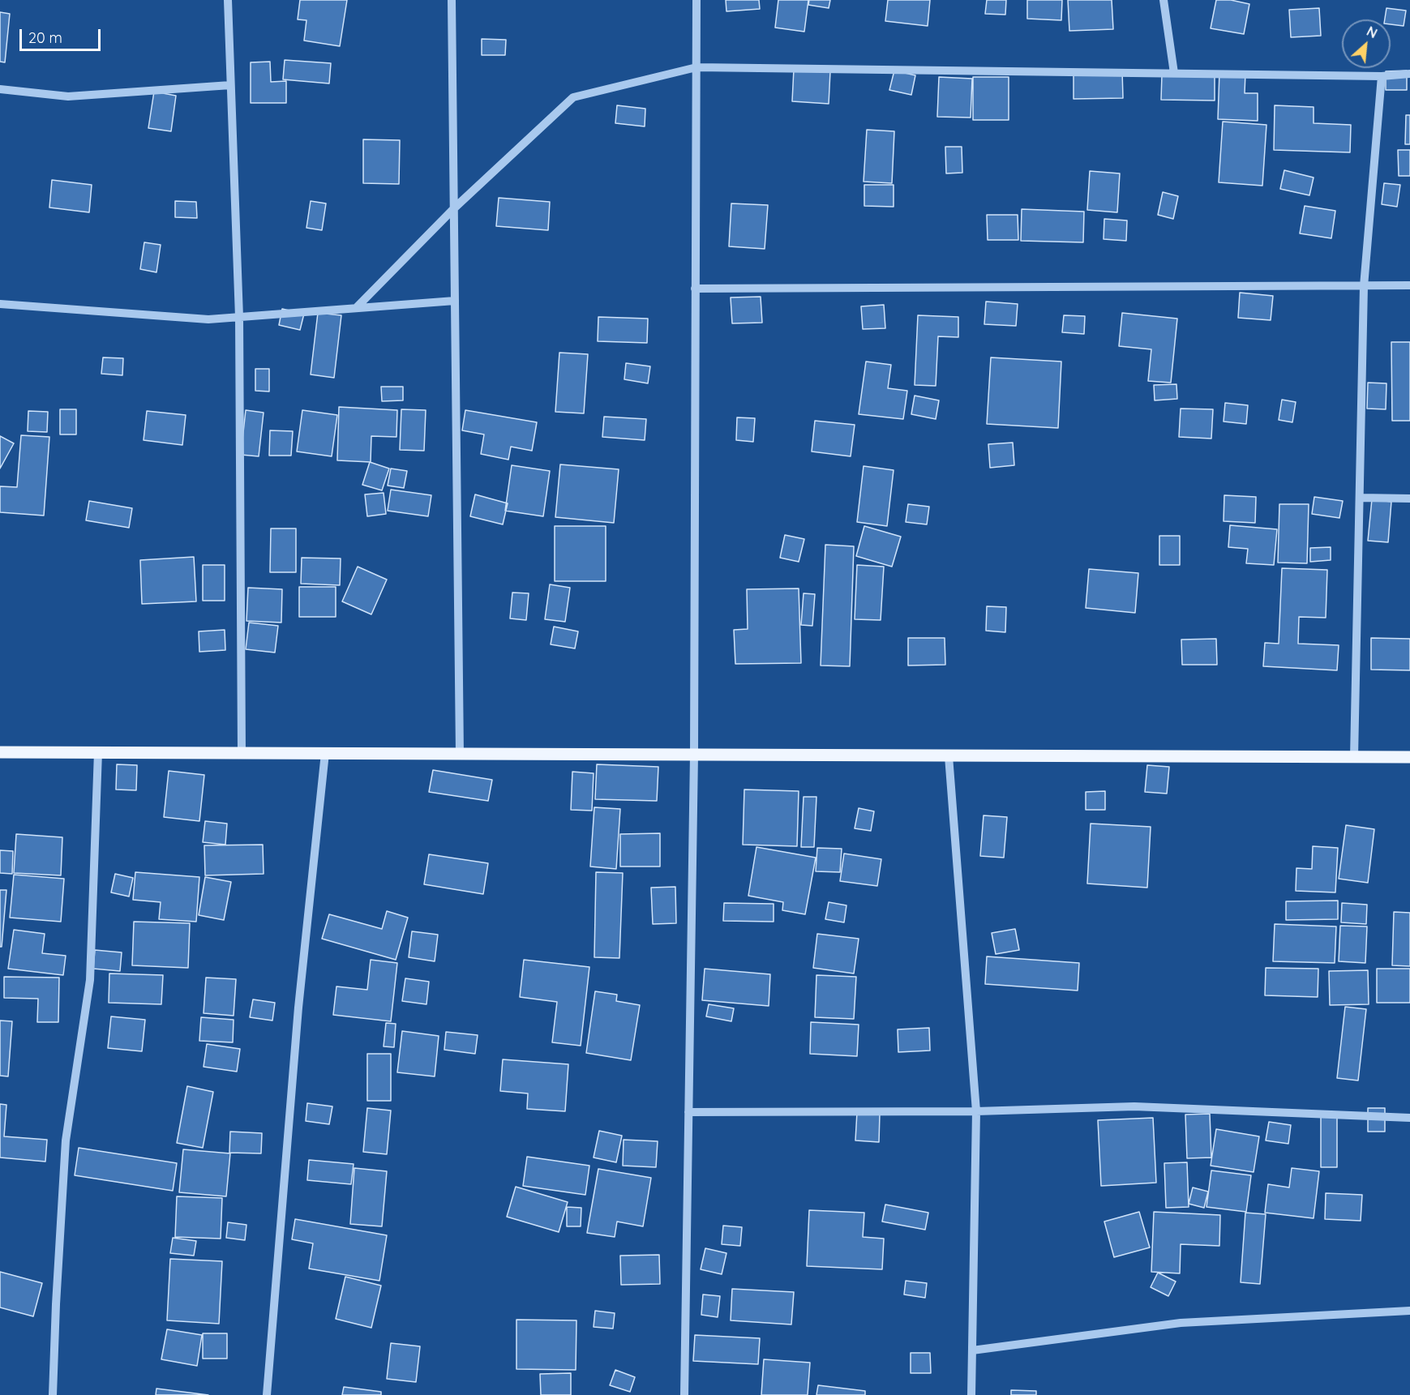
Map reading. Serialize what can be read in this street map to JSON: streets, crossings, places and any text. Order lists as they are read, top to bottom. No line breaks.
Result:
{"scale_bar":"20 m","north":"top right"}
